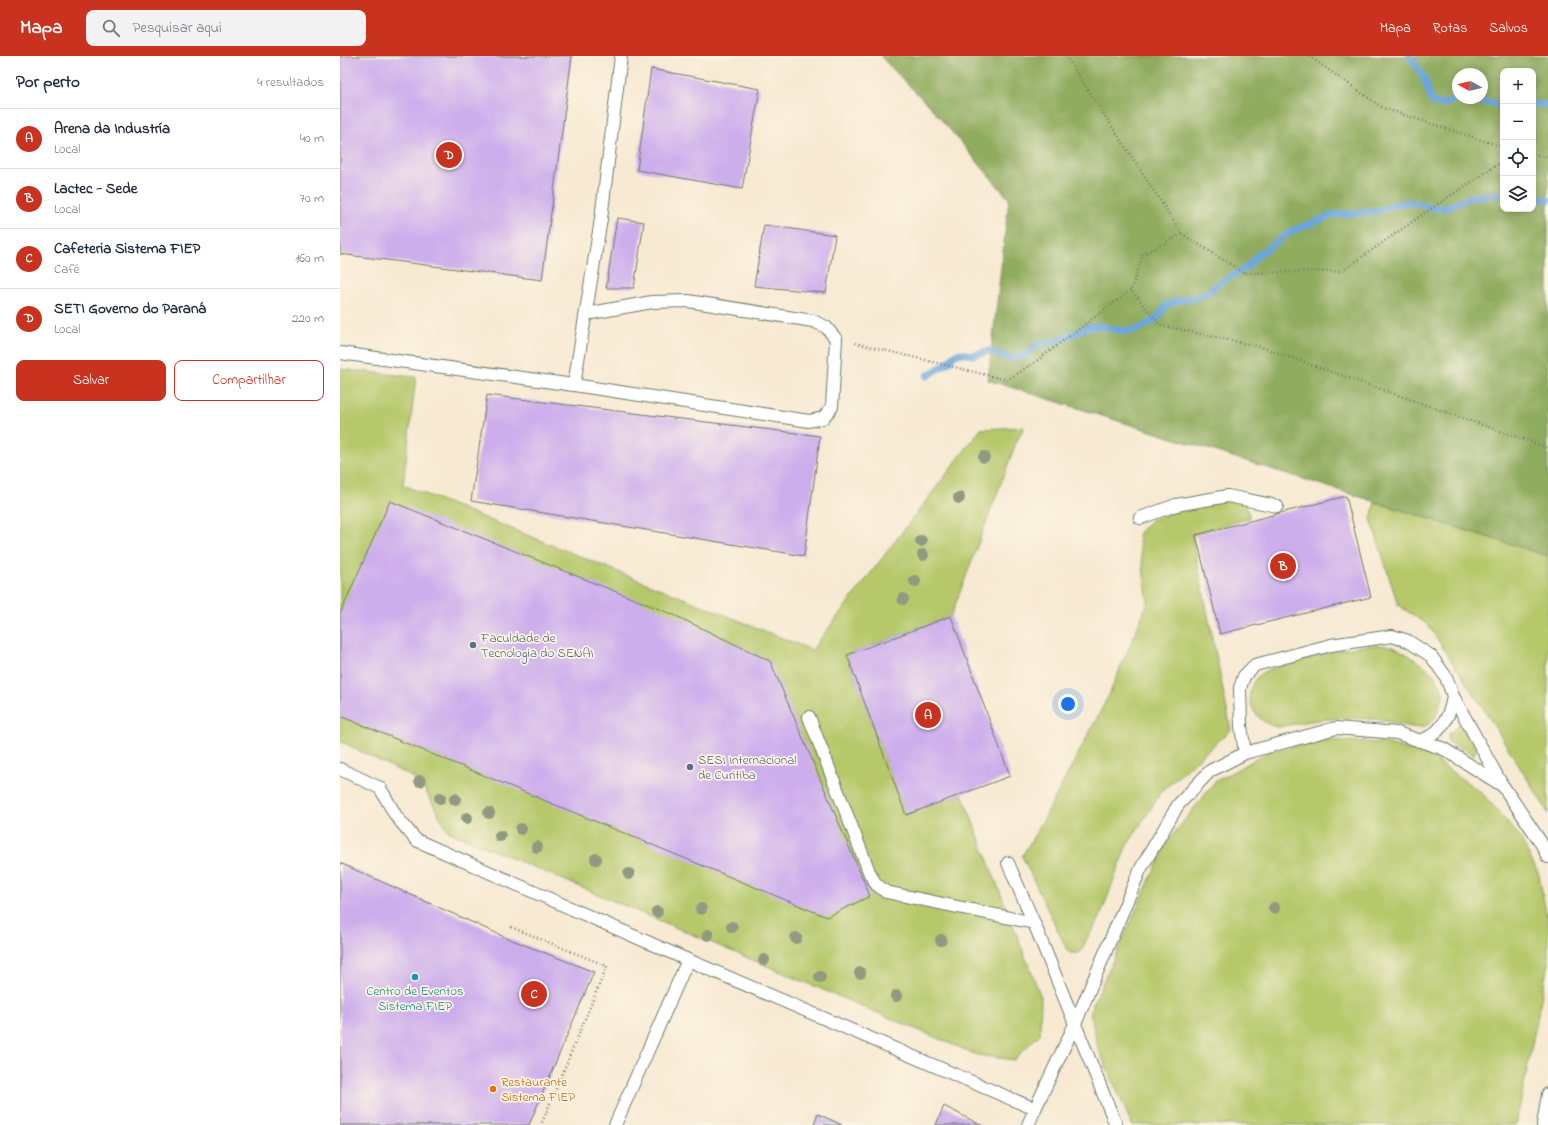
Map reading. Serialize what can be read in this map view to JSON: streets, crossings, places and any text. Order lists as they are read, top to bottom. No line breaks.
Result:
{"places":["Faculdade de Tecnologia do SENAI","SESI Internacional de Curitiba","Centro de Eventos Sistema FIEP","Restaurante Sistema FIEP"],"north":"left","page":{"header":"Mapa","search":"Pesquisar aqui","nav":["Mapa","Rotas","Salvos"],"heading":["Por perto","4 resultados"],"map_buttons":["+","−"],"list":[{"mark":"A","name":"Arena da Industría","note":"Local","value":"40 m"},{"mark":"B","name":"Lactec - Sede","note":"Local","value":"70 m"},{"mark":"C","name":"Cafeteria Sistema FIEP","note":"Café","value":"160 m"},{"mark":"D","name":"SETI Governo do Paraná","note":"Local","value":"220 m"}],"pins":["D","B","A","C"],"buttons":["Salvar","Compartilhar"]}}
